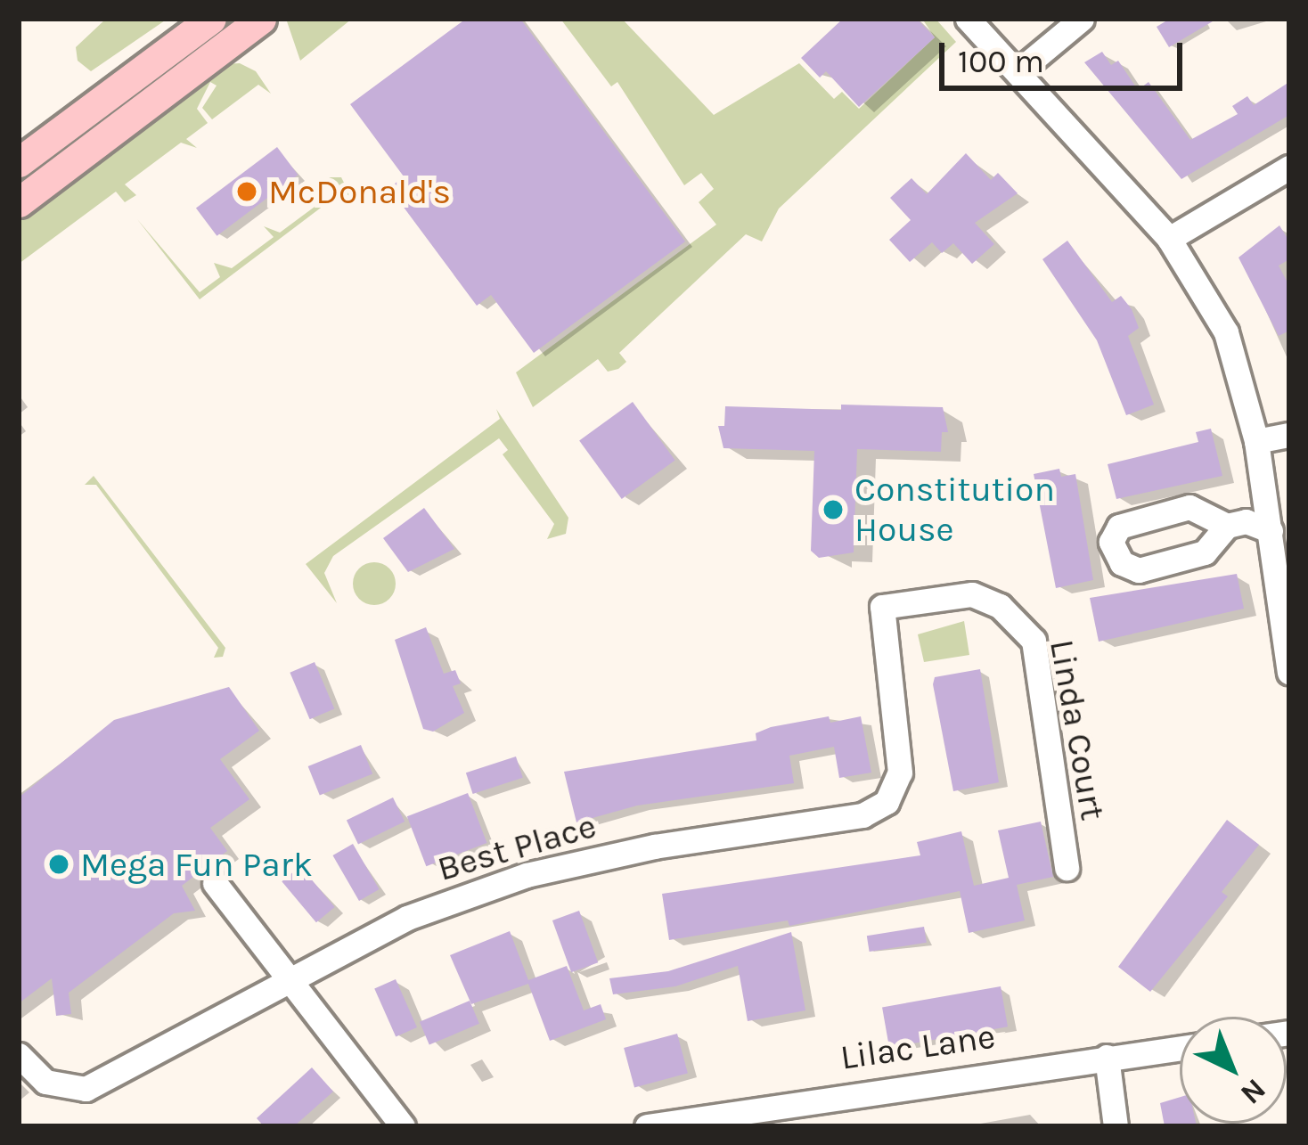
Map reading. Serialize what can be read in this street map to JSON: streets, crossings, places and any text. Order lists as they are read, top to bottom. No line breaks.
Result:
{"streets":{"street":["Linda Court","Best Place","Lilac Lane"]},"crossings":[["Linda Court","Best Place"]],"places":["McDonald's","Constitution House","Mega Fun Park"],"scale_bar":"100 m","north":"bottom right"}
